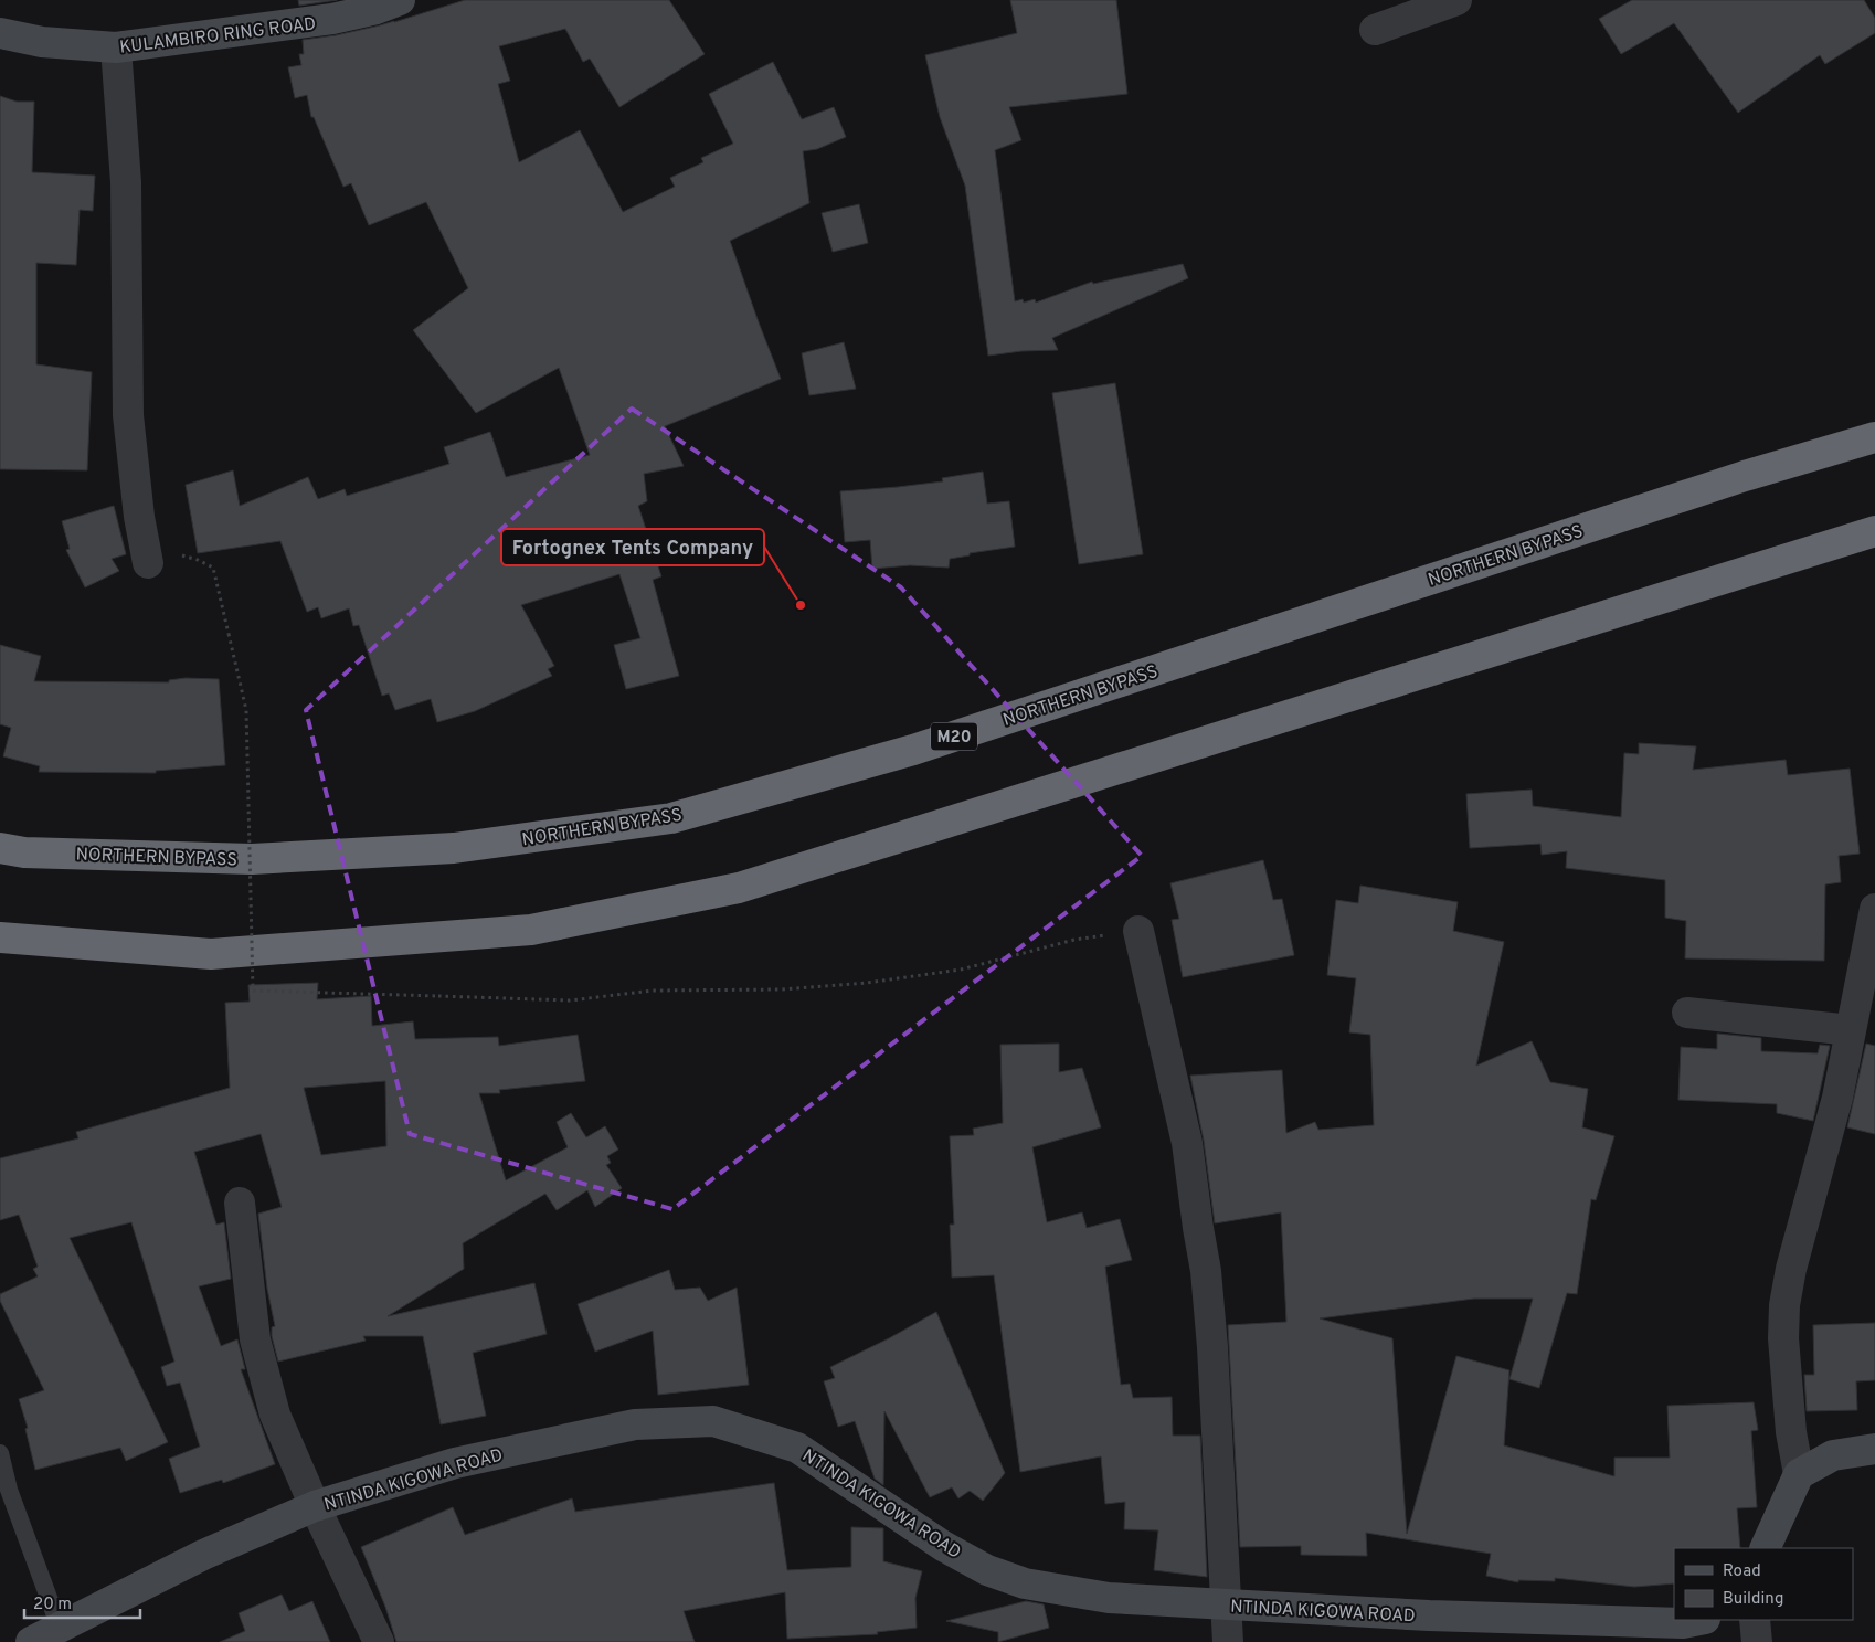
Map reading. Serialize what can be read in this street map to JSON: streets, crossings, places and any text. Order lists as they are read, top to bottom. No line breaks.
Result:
{"streets":{"highway":["NORTHERN BYPASS","M20"],"street":["KULAMBIRO RING ROAD","NTINDA KIGOWA ROAD"]},"places":["Fortognex Tents Company"],"legend":["Road","Building"],"scale_bar":"20 m"}
